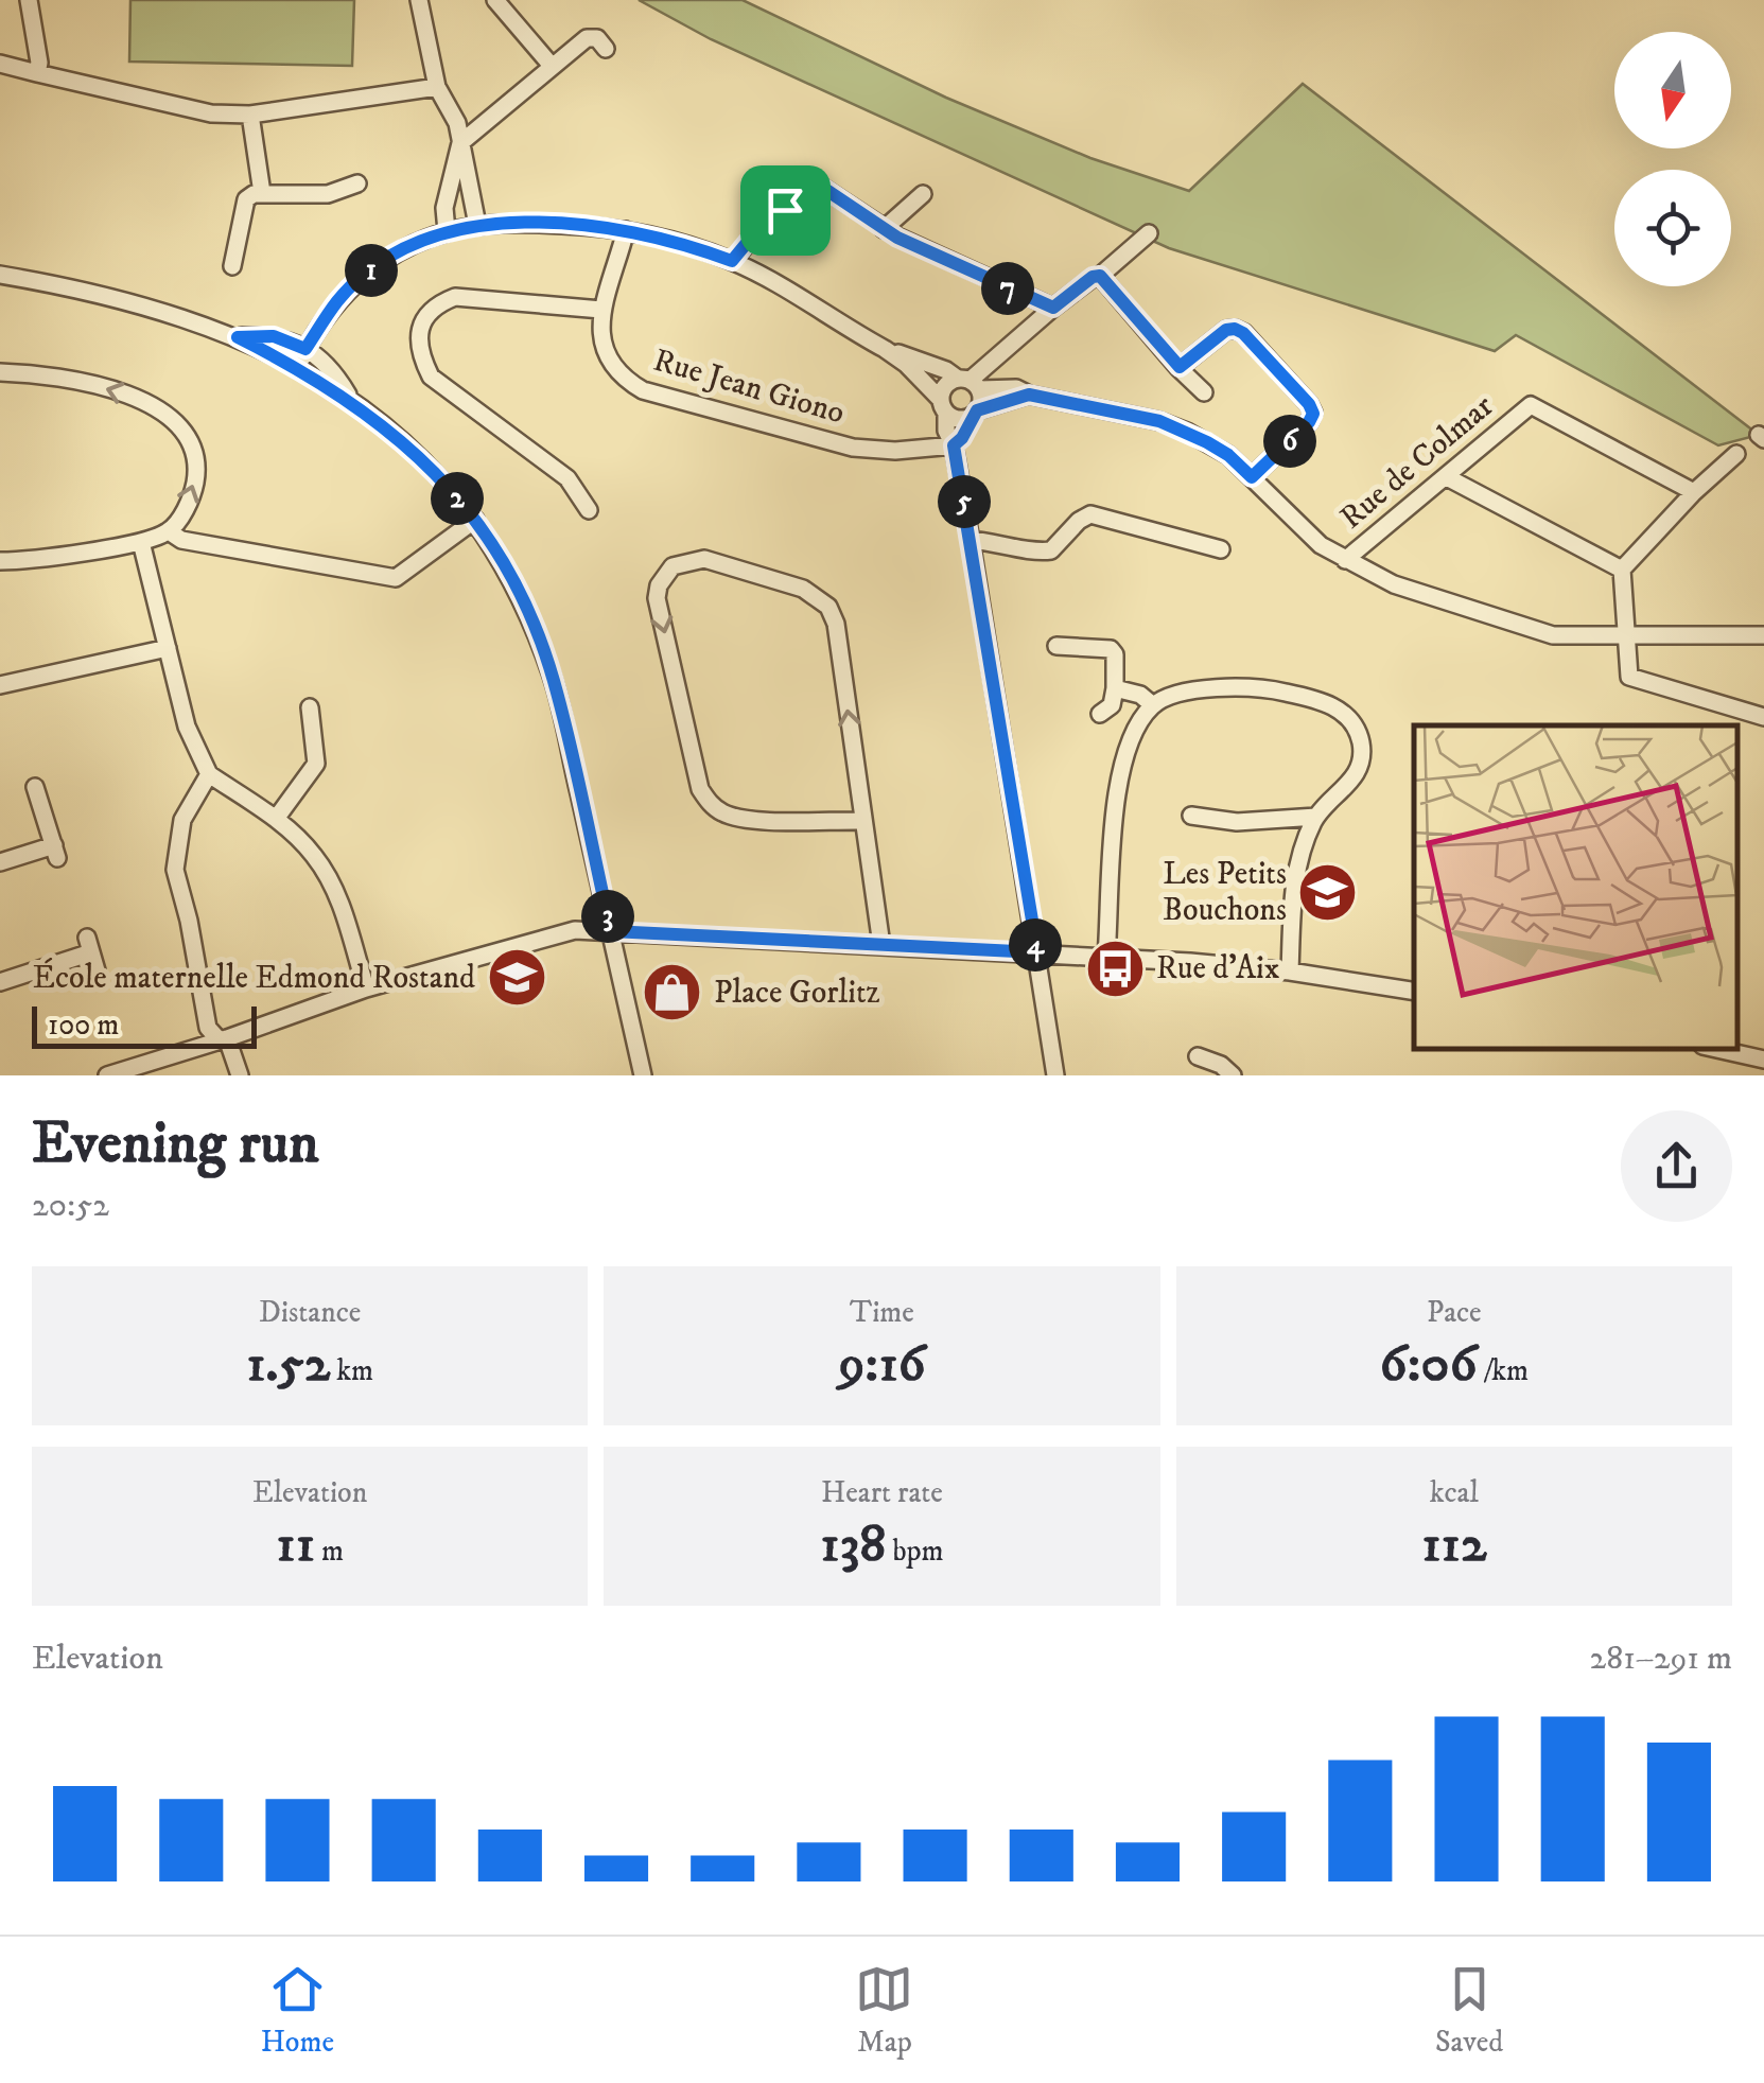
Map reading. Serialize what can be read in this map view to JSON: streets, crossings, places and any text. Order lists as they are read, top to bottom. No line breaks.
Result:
{"streets":{"street":["Rue Jean Giono","Rue de Colmar"]},"places":{"school or university":["Les Petits Bouchons","École maternelle Edmond Rostand"],"bus stop":["Rue d'Aix"],"shop":["Place Gorlitz"]},"scale_bar":"100 m","north":"bottom","page":{"pins":["1","7","6","2","5","3","4"],"scale":"100 m","heading":["Evening run","20:52"],"stats":[["Distance","1.52 km"],["Time","9:16"],["Pace","6:06 /km"],["Elevation","11 m"],["Heart rate","138 bpm"],["kcal","112"]],"chart":["Elevation","281–291 m"],"tabs":["Home","Map","Saved"]}}
